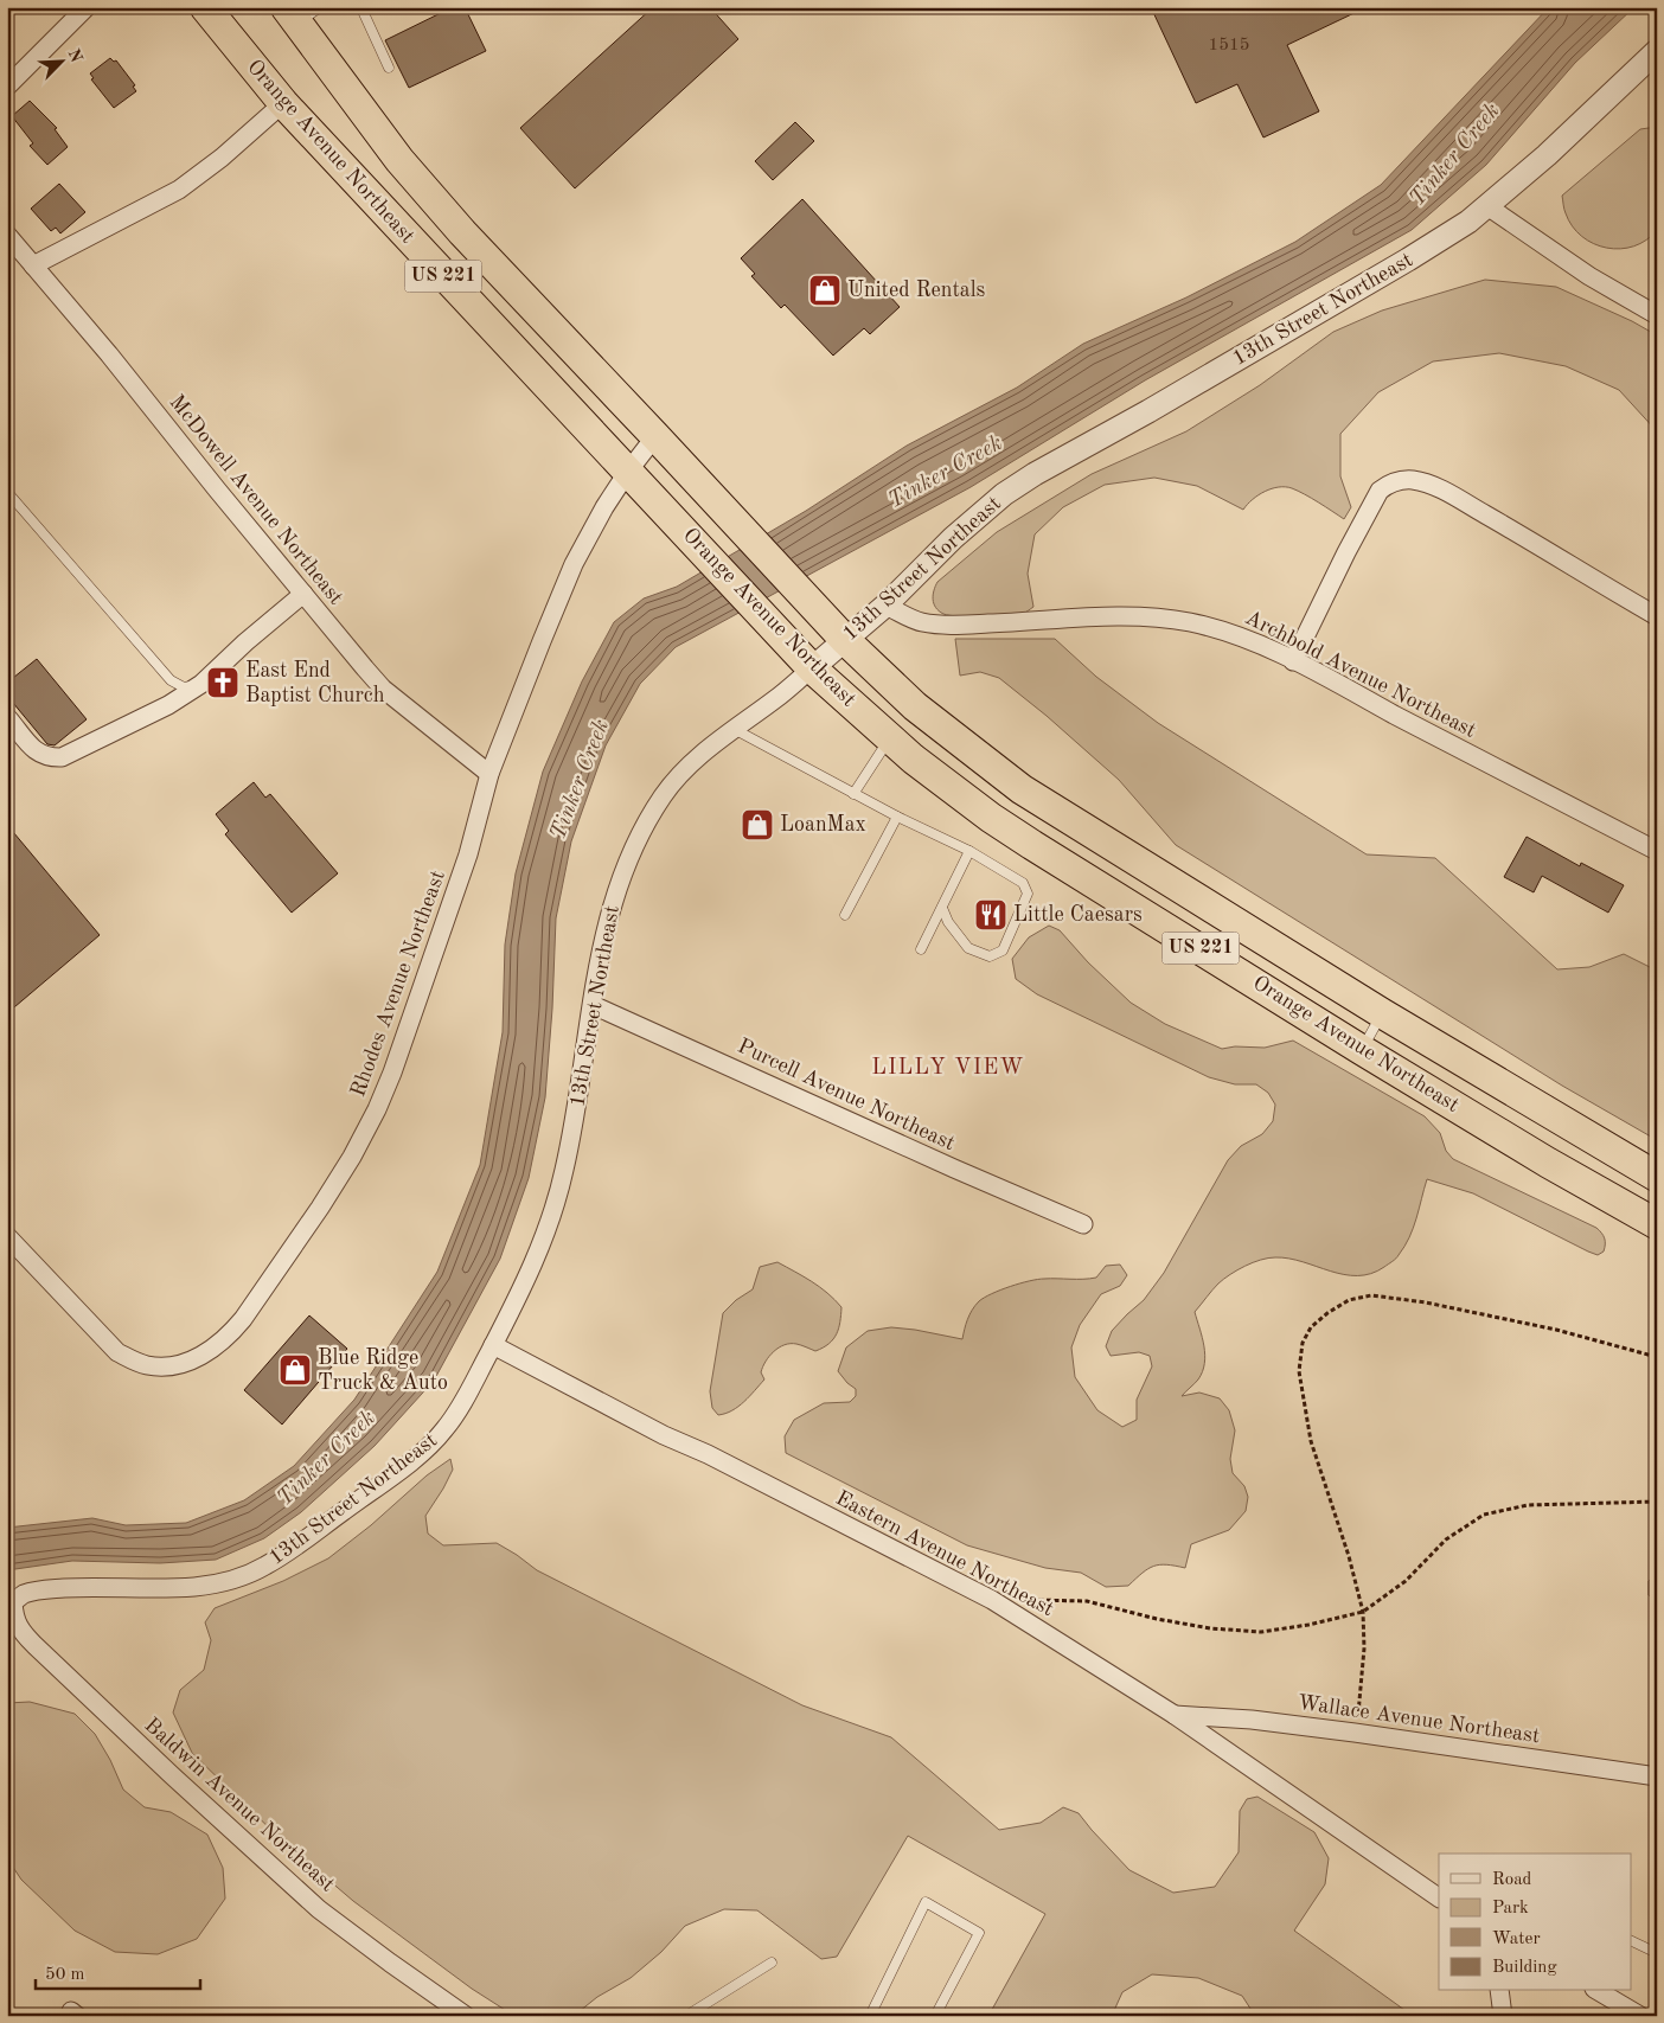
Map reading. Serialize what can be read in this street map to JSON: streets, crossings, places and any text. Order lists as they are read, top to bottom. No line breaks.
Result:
{"streets":{"highway":["Orange Avenue Northeast","US 221"],"street":["13th Street Northeast","McDowell Avenue Northeast","Archbold Avenue Northeast","Rhodes Avenue Northeast","Purcell Avenue Northeast","Eastern Avenue Northeast","Wallace Avenue Northeast","Baldwin Avenue Northeast"]},"crossings":[["Orange Avenue Northeast","13th Street Northeast"],["Orange Avenue Northeast","Rhodes Avenue Northeast"],["13th Street Northeast","Archbold Avenue Northeast"],["13th Street Northeast","Purcell Avenue Northeast"],["13th Street Northeast","Eastern Avenue Northeast"],["13th Street Northeast","Baldwin Avenue Northeast"],["McDowell Avenue Northeast","Rhodes Avenue Northeast"],["Eastern Avenue Northeast","Wallace Avenue Northeast"]],"districts":["LILLY VIEW"],"water":["Tinker Creek"],"places":{"shop":["United Rentals","LoanMax","Blue Ridge Truck & Auto"],"church":["East End Baptist Church"],"restaurant":["Little Caesars"]},"house_numbers":["1515"],"legend":["Road","Park","Water","Building"],"scale_bar":"50 m","north":"top right"}
